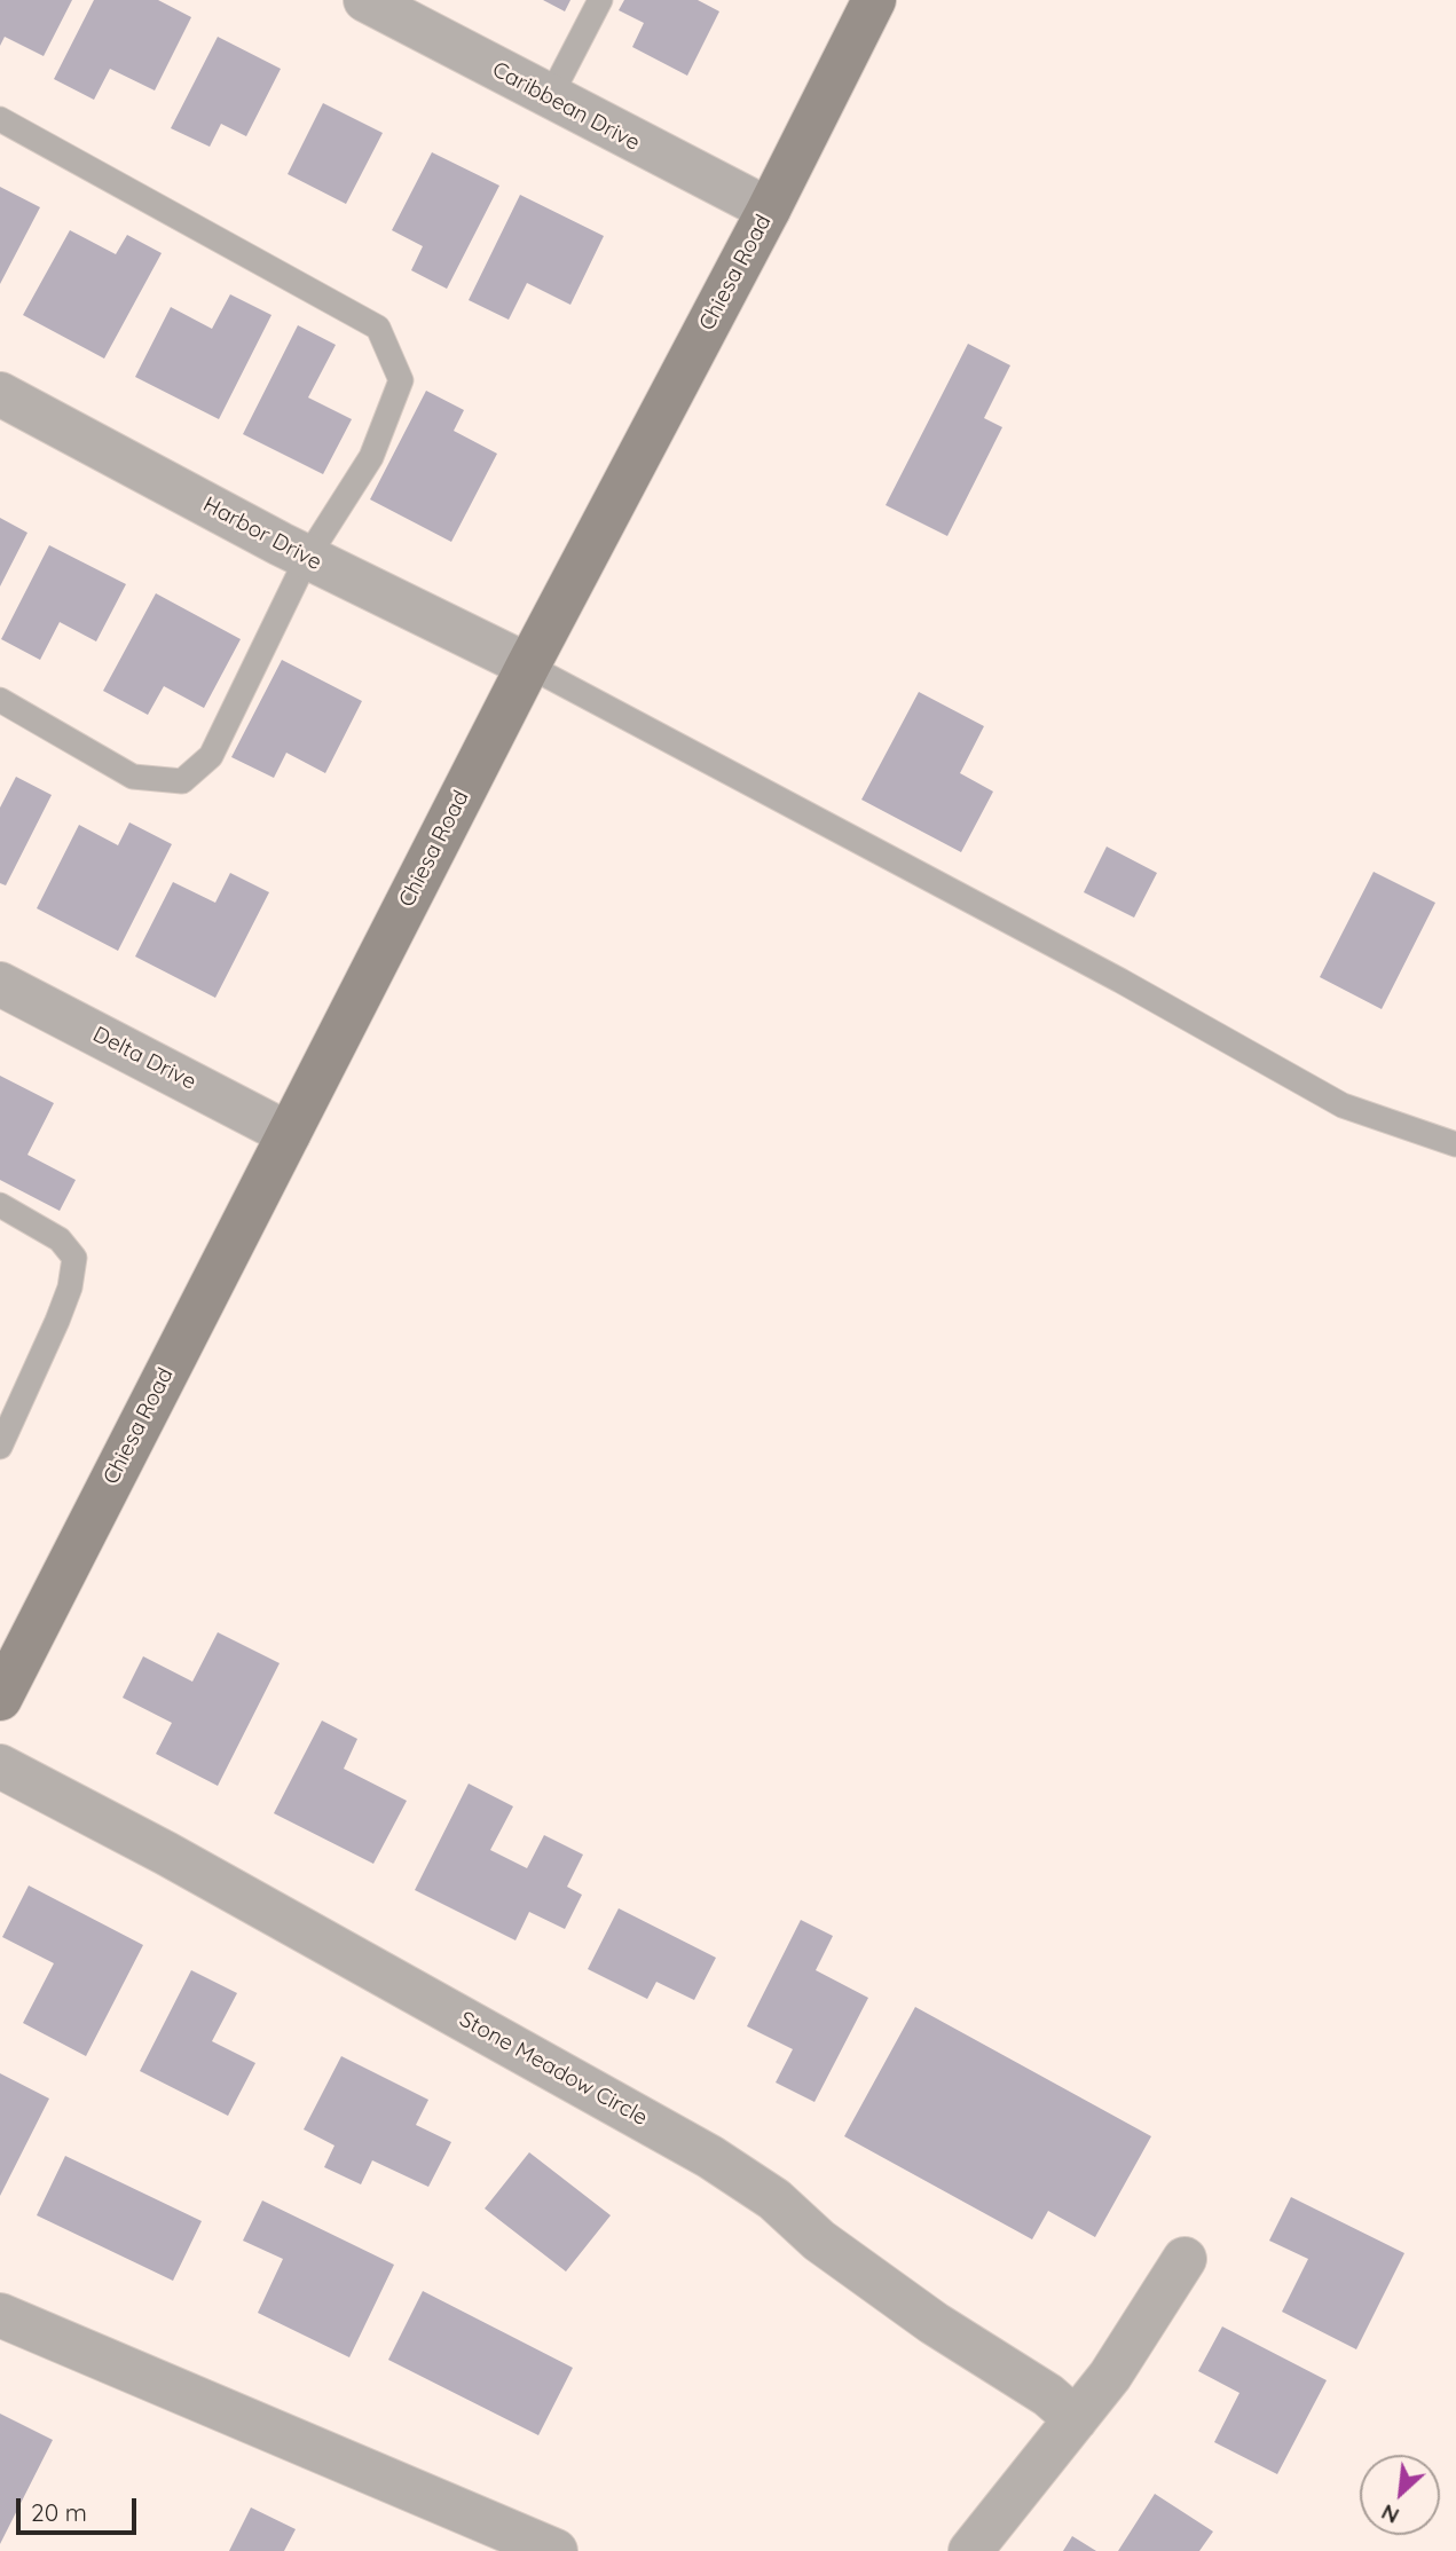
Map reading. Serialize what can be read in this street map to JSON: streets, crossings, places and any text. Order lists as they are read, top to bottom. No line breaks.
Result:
{"streets":{"main road":["Chiesa Road"],"street":["Caribbean Drive","Harbor Drive","Delta Drive","Stone Meadow Circle"]},"crossings":[["Caribbean Drive","Chiesa Road"],["Chiesa Road","Harbor Drive"],["Chiesa Road","Delta Drive"]],"scale_bar":"20 m","north":"bottom left"}
